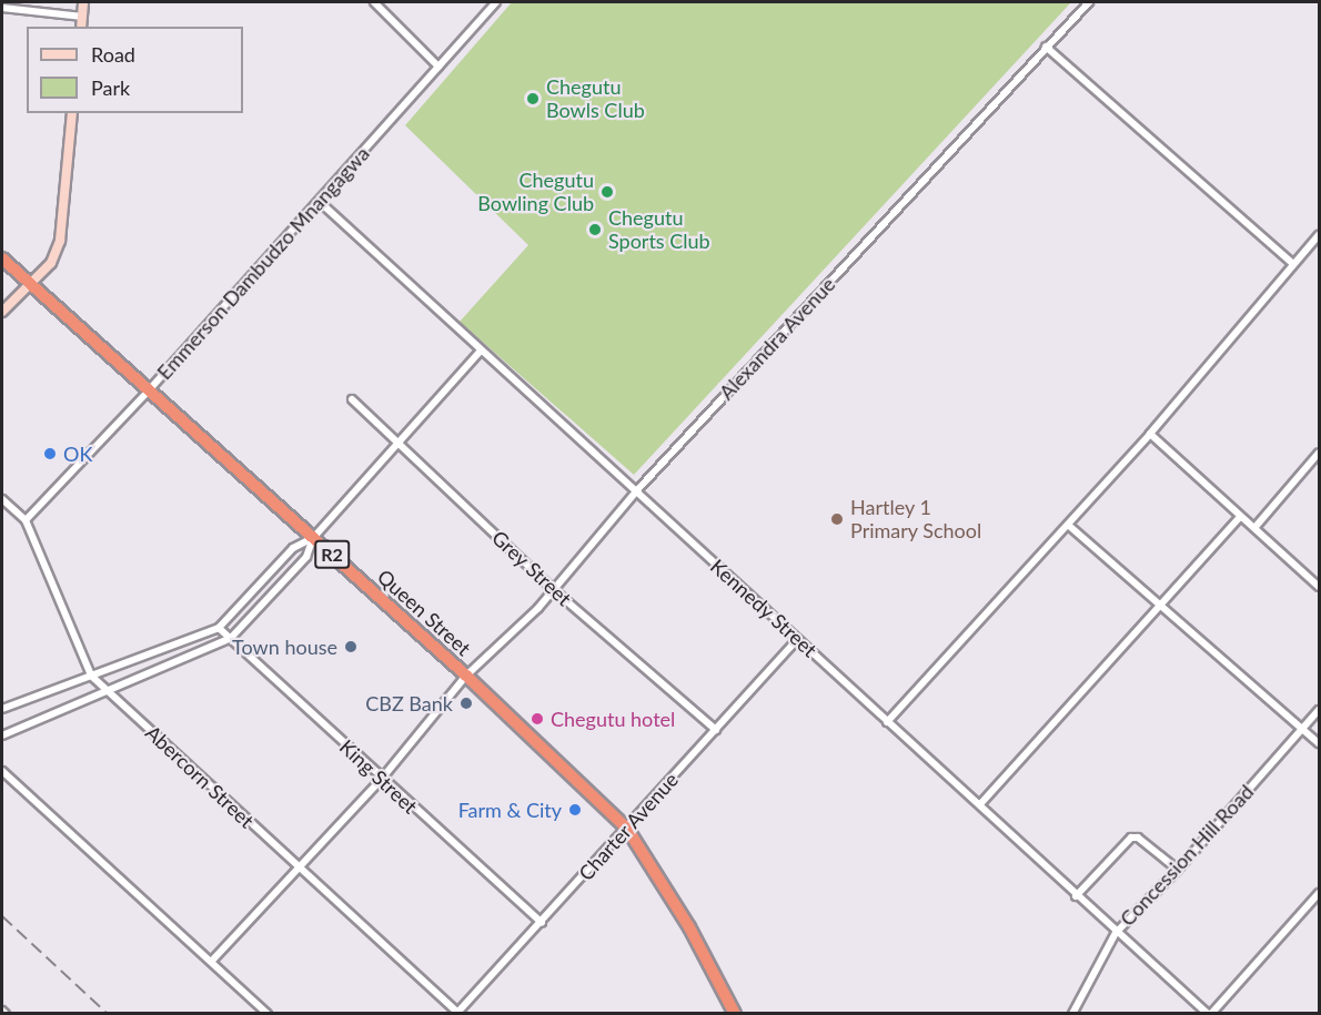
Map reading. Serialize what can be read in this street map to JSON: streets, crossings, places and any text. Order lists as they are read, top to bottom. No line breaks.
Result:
{"streets":{"highway":["R2","Queen Street"],"street":["Emmerson Dambudzo Mnangagwa","Alexandra Avenue","Grey Street","Kennedy Street","Abercorn Street","King Street","Charter Avenue","Concession Hill Road"]},"crossings":[["Emmerson Dambudzo Mnangagwa","Kennedy Street"],["Emmerson Dambudzo Mnangagwa","Queen Street"],["Emmerson Dambudzo Mnangagwa","Abercorn Street"],["Alexandra Avenue","Grey Street"],["Alexandra Avenue","Kennedy Street"],["Alexandra Avenue","Queen Street"],["Alexandra Avenue","Abercorn Street"],["Alexandra Avenue","King Street"],["R2","Queen Street"],["Grey Street","Charter Avenue"],["Kennedy Street","Charter Avenue"],["Kennedy Street","Concession Hill Road"],["Queen Street","Charter Avenue"],["Abercorn Street","Charter Avenue"],["King Street","Charter Avenue"]],"places":["Chegutu Bowls Club","Chegutu Bowling Club","Chegutu Sports Club","OK","Hartley 1 Primary School","Town house","CBZ Bank","Chegutu hotel","Farm & City"],"legend":["Road","Park"]}
